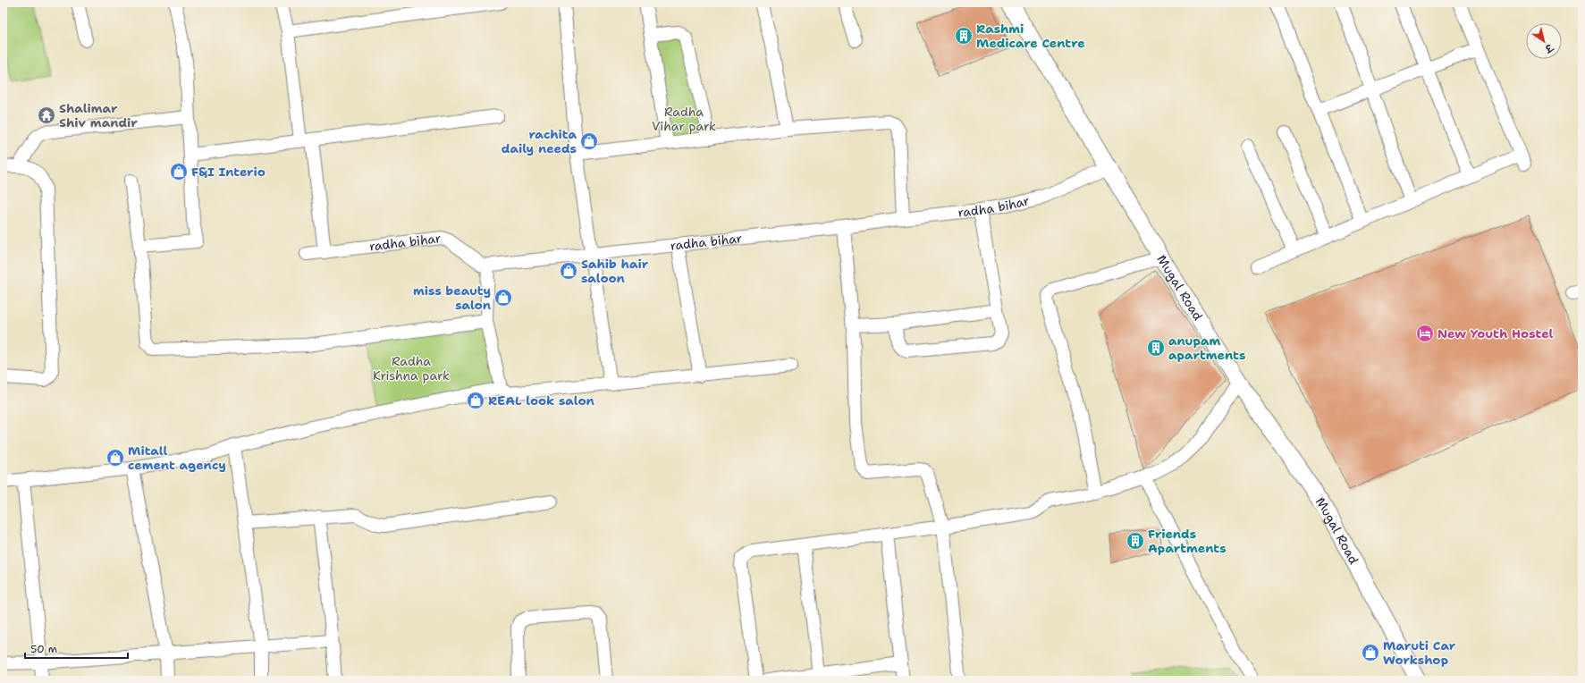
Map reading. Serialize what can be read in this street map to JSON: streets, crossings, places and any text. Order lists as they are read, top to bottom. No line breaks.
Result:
{"streets":{"street":["radha bihar","Mugal Road"]},"crossings":[["radha bihar","Mugal Road"]],"parks":["Radha Vihar park","Radha Krishna park"],"places":{"building":["Rashmi Medicare Centre","anupam apartments","Friends Apartments"],"temple":["Shalimar Shiv mandir"],"shop":["rachita daily needs","F&I Interio","Sahib hair saloon","miss beauty salon","REAL look salon","Mitall cement agency","Maruti Car Workshop"],"hotel":["New Youth Hostel"]},"scale_bar":"50 m","north":"bottom right"}
